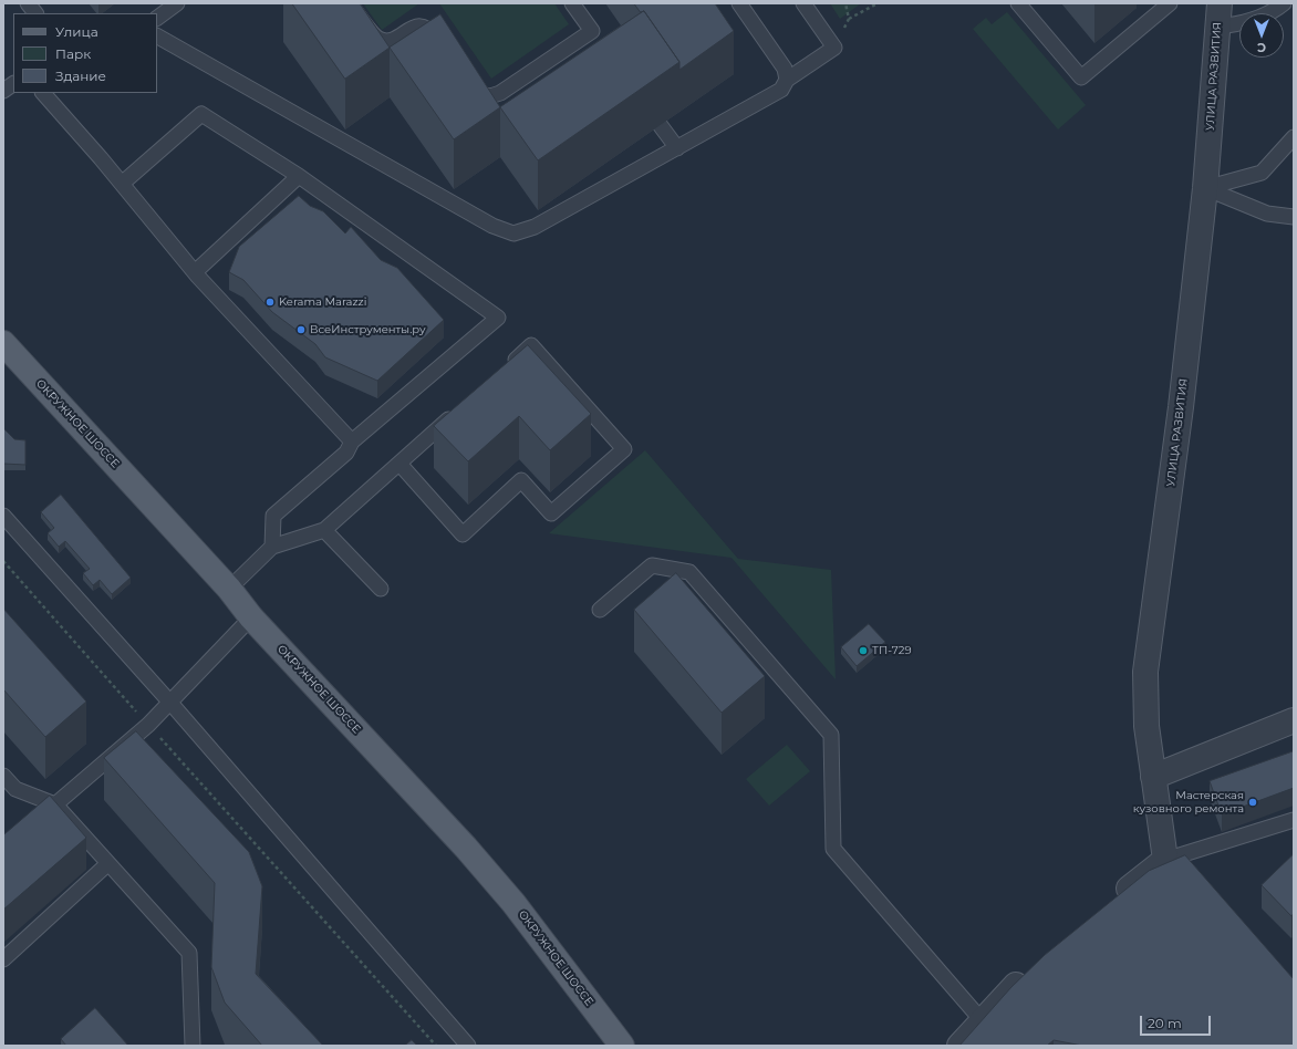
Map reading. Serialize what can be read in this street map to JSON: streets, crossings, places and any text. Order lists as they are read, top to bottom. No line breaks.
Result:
{"streets":{"main road":["ОКРУЖНОЕ ШОССЕ"],"street":["УЛИЦА РАЗВИТИЯ"]},"places":["Kerama Marazzi","ВсеИнструменты.ру","ТП-729","Мастерская кузовного ремонта"],"legend":["Улица","Парк","Здание"],"scale_bar":"20 m","north":"bottom"}
